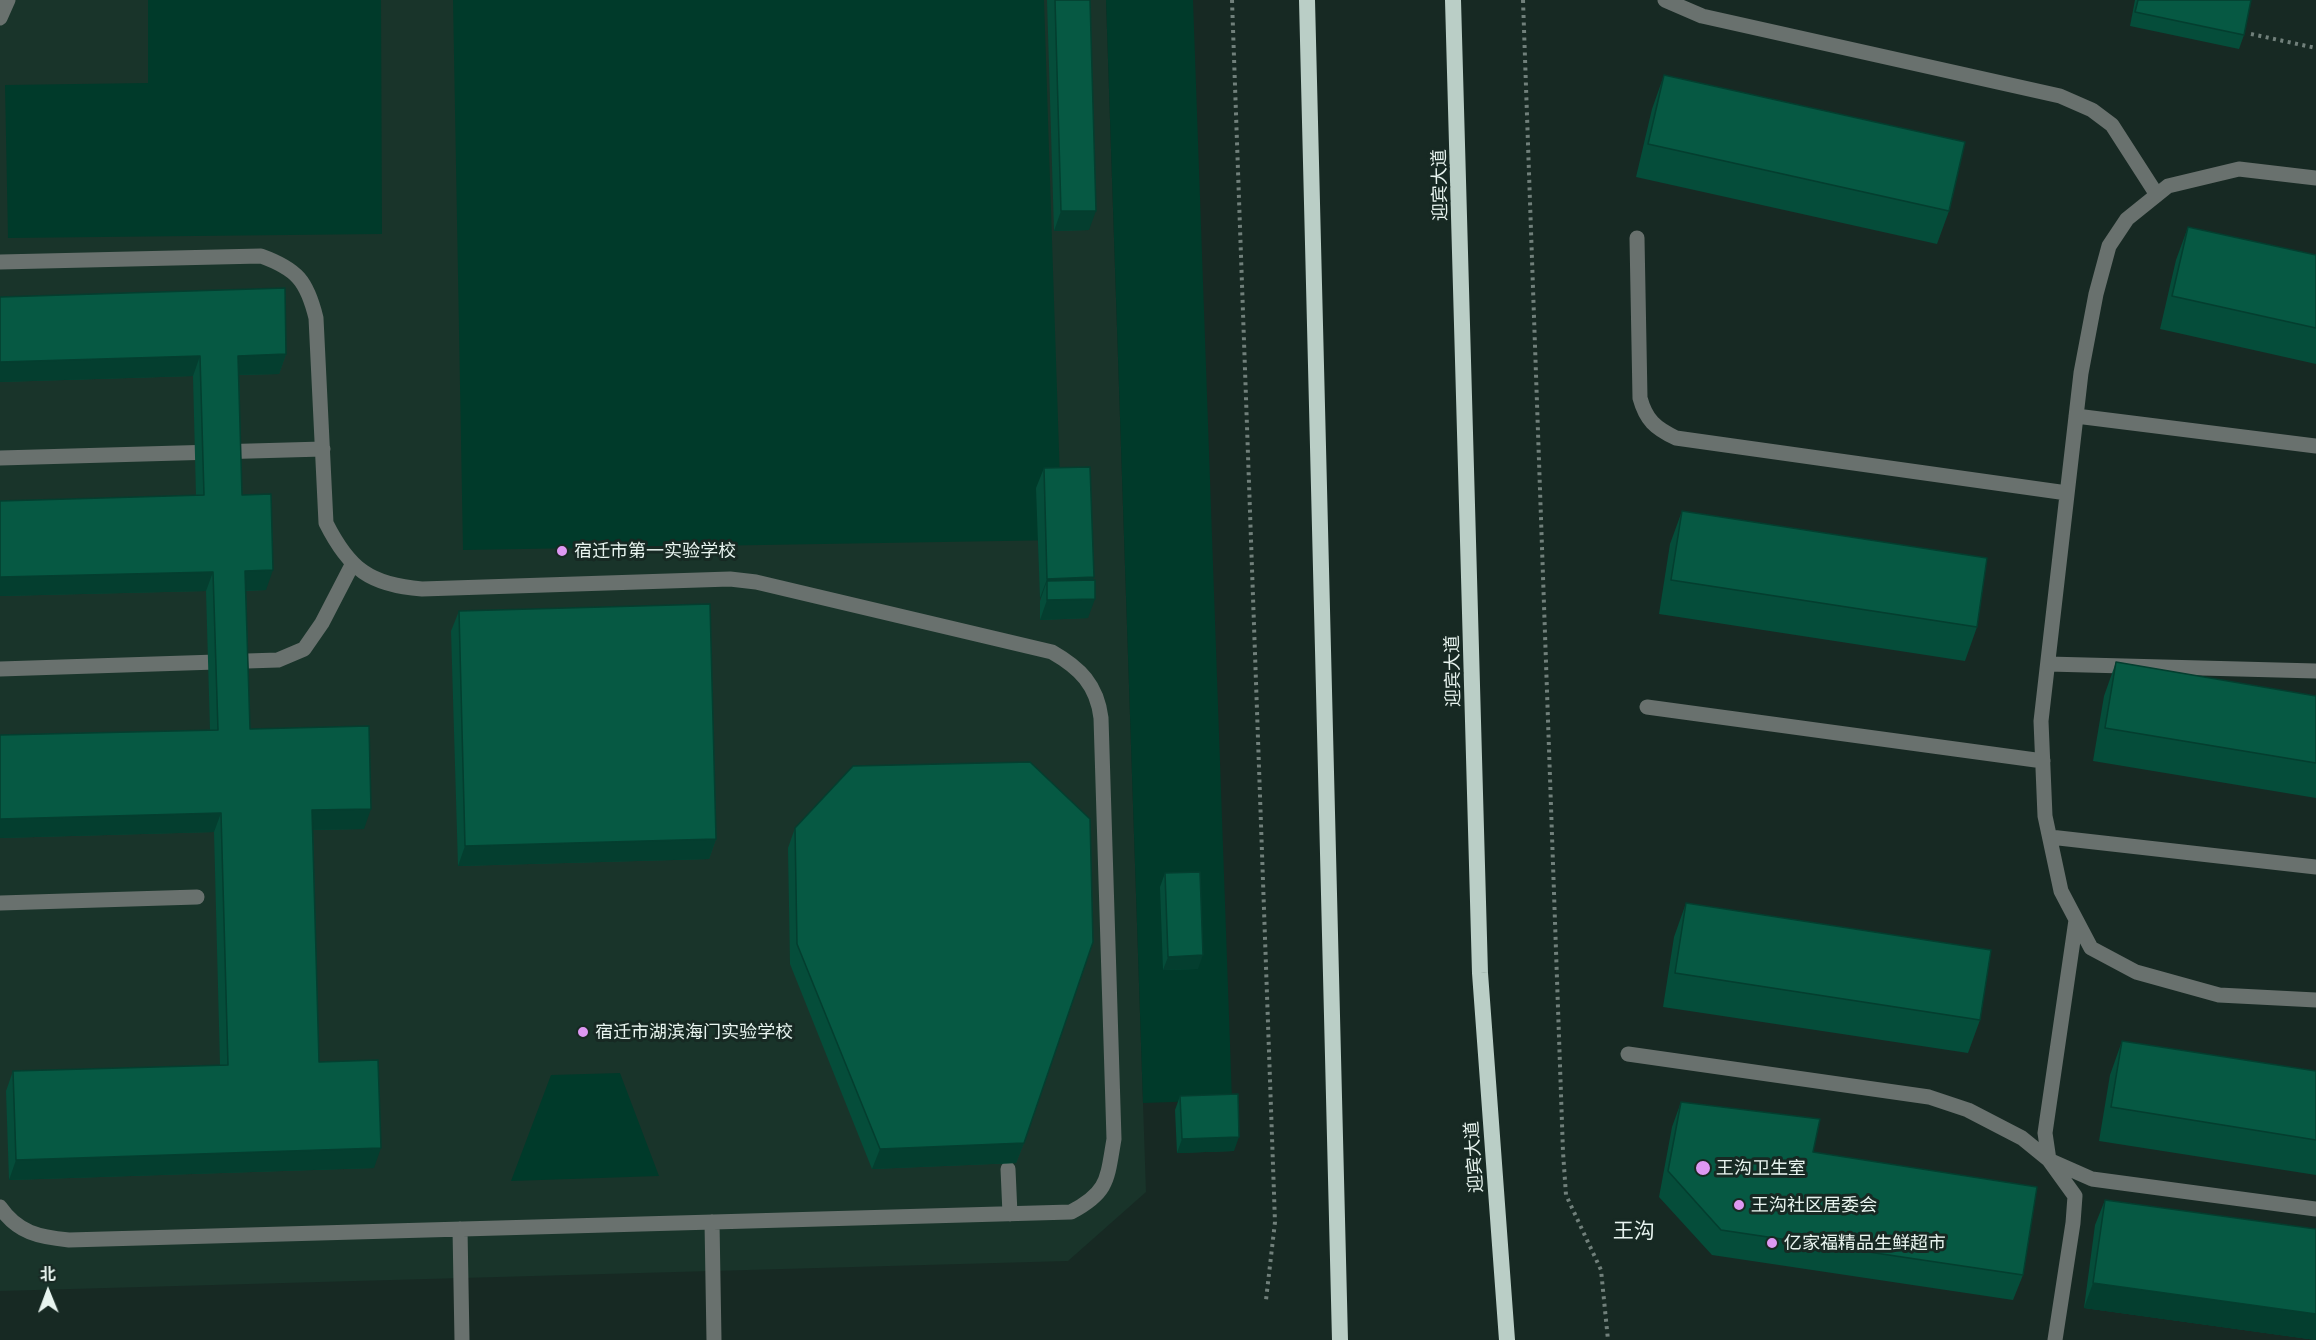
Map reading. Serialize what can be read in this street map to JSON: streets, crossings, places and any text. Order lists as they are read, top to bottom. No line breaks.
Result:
{"streets":{"highway":["迎宾大道"]},"districts":["王沟"],"places":["宿迁市第一实验学校","宿迁市湖滨海门实验学校","王沟卫生室","王沟社区居委会","亿家福精品生鲜超市"],"north":"top"}
